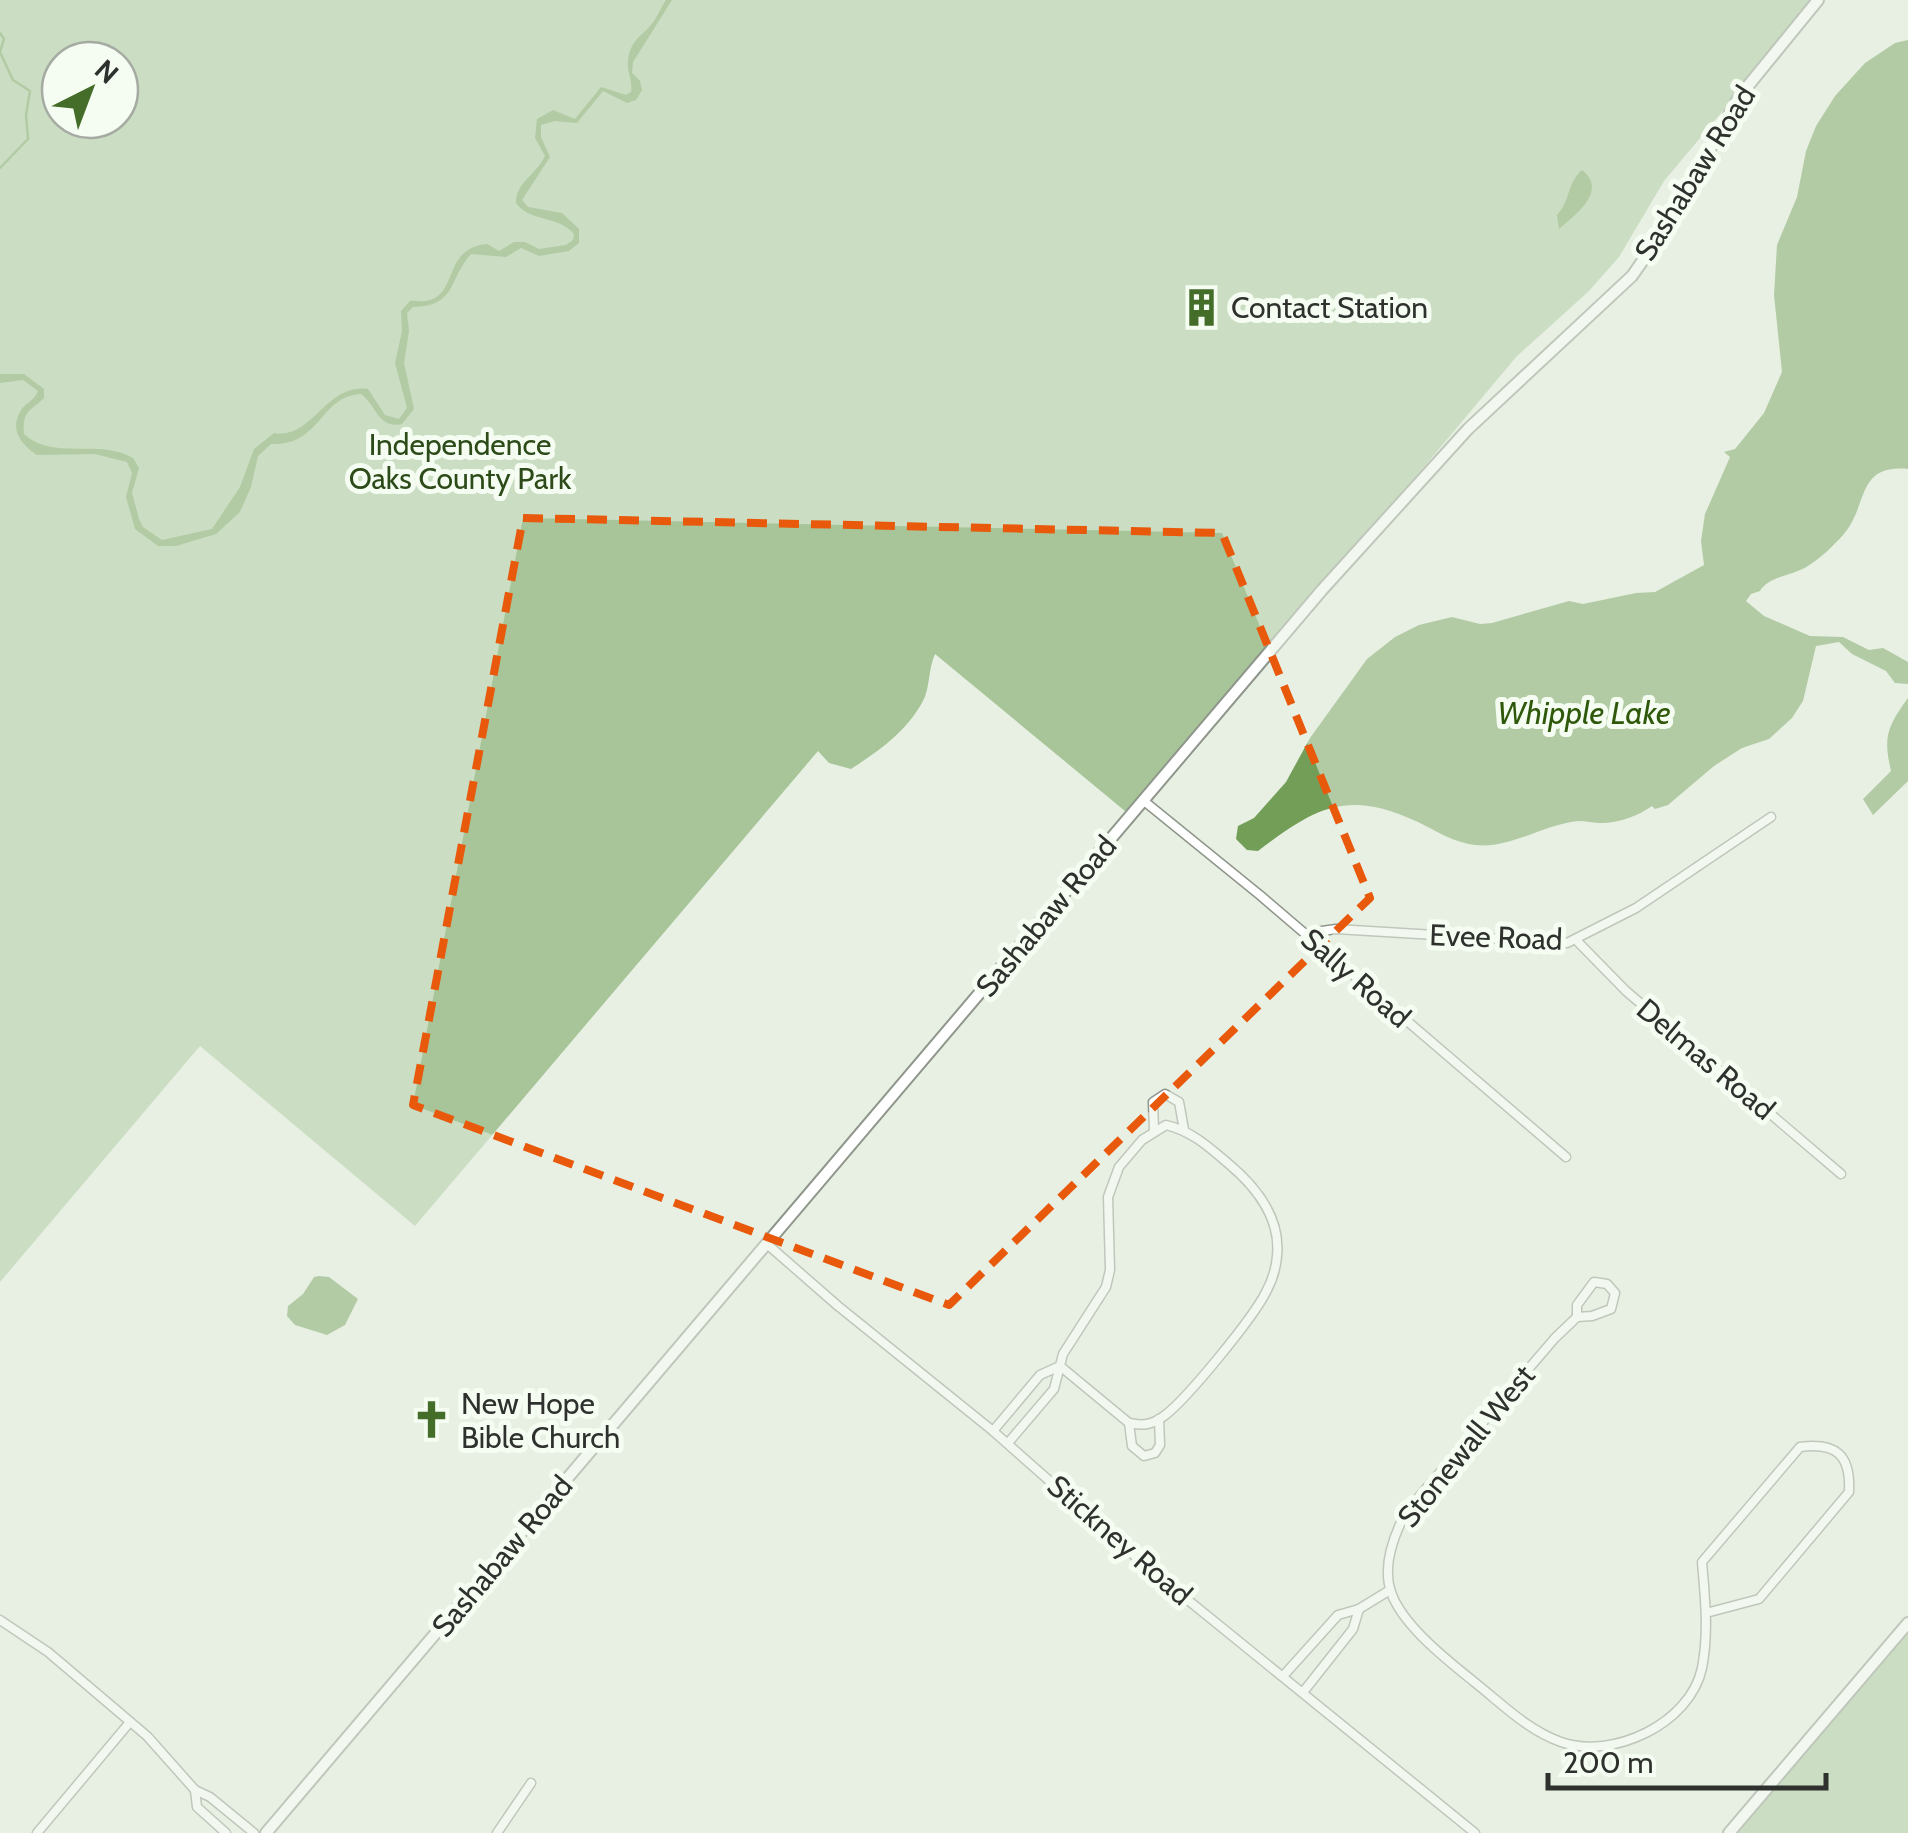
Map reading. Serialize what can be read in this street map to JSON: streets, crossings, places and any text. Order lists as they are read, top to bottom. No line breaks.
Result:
{"streets":{"main road":["Sashabaw Road"],"street":["Evee Road","Sally Road","Delmas Road","Stonewall West","Stickney Road"]},"crossings":[["Sashabaw Road","Sally Road"],["Sashabaw Road","Stickney Road"],["Evee Road","Sally Road"],["Evee Road","Delmas Road"]],"water":["Whipple Lake"],"parks":["Independence Oaks County Park"],"places":{"building":["Contact Station"],"church":["New Hope Bible Church"]},"scale_bar":"200 m","north":"top right"}
